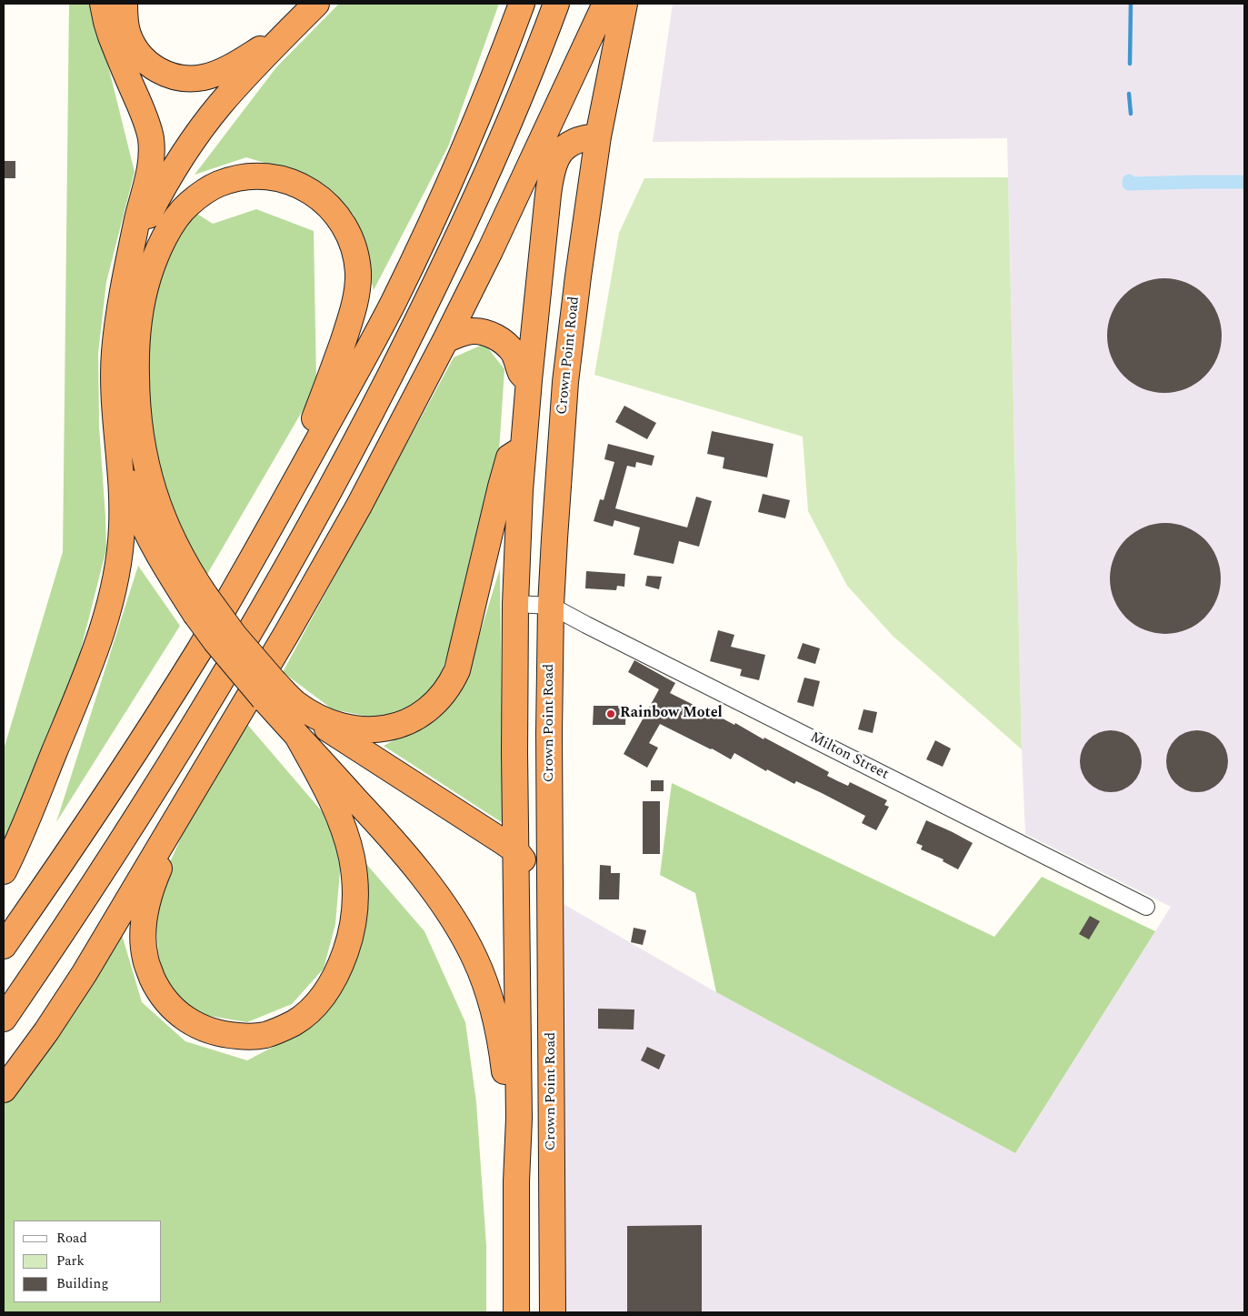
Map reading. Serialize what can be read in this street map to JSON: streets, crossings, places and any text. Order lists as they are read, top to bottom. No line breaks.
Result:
{"streets":{"highway":["Crown Point Road"],"street":["Milton Street"]},"crossings":[["Crown Point Road","Milton Street"]],"places":["Rainbow Motel"],"legend":["Road","Park","Building"]}
